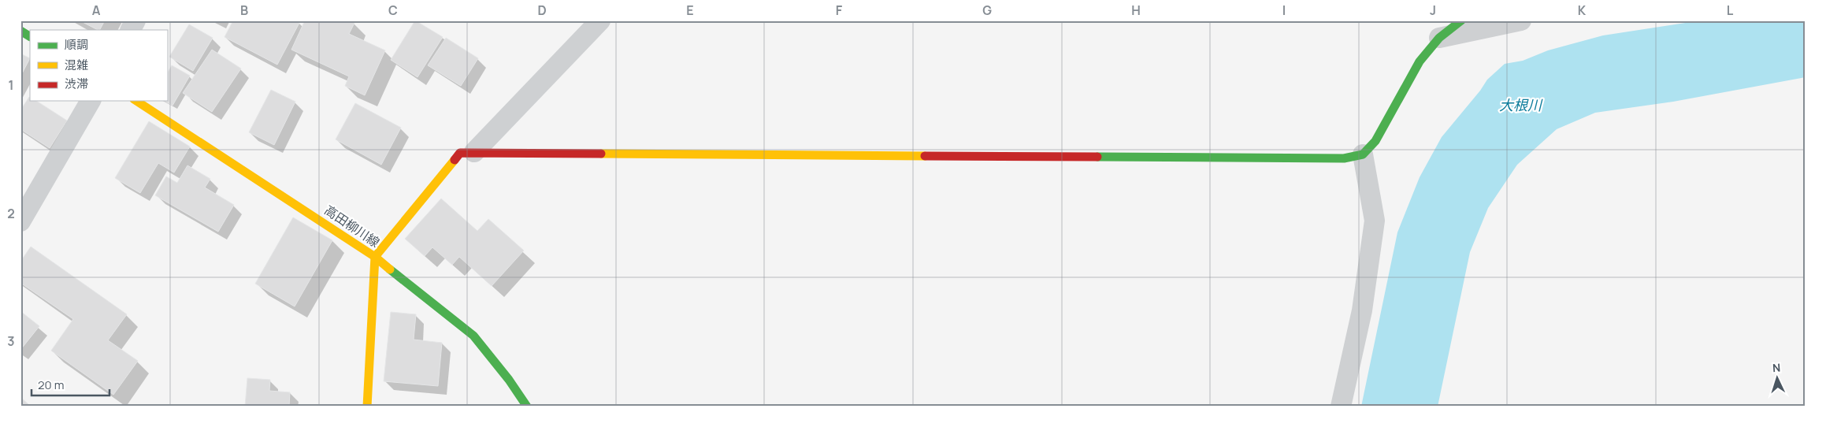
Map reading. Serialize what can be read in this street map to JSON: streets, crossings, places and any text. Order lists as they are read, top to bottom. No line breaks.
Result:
{"streets":{"street":["高田柳川線"]},"water":["大根川"],"legend":["順調","混雑","渋滞"],"scale_bar":"20 m","north":"top","grid":{"columns":["A","B","C","D","E","F","G","H","I","J","K","L"],"rows":["1","2","3"]}}
